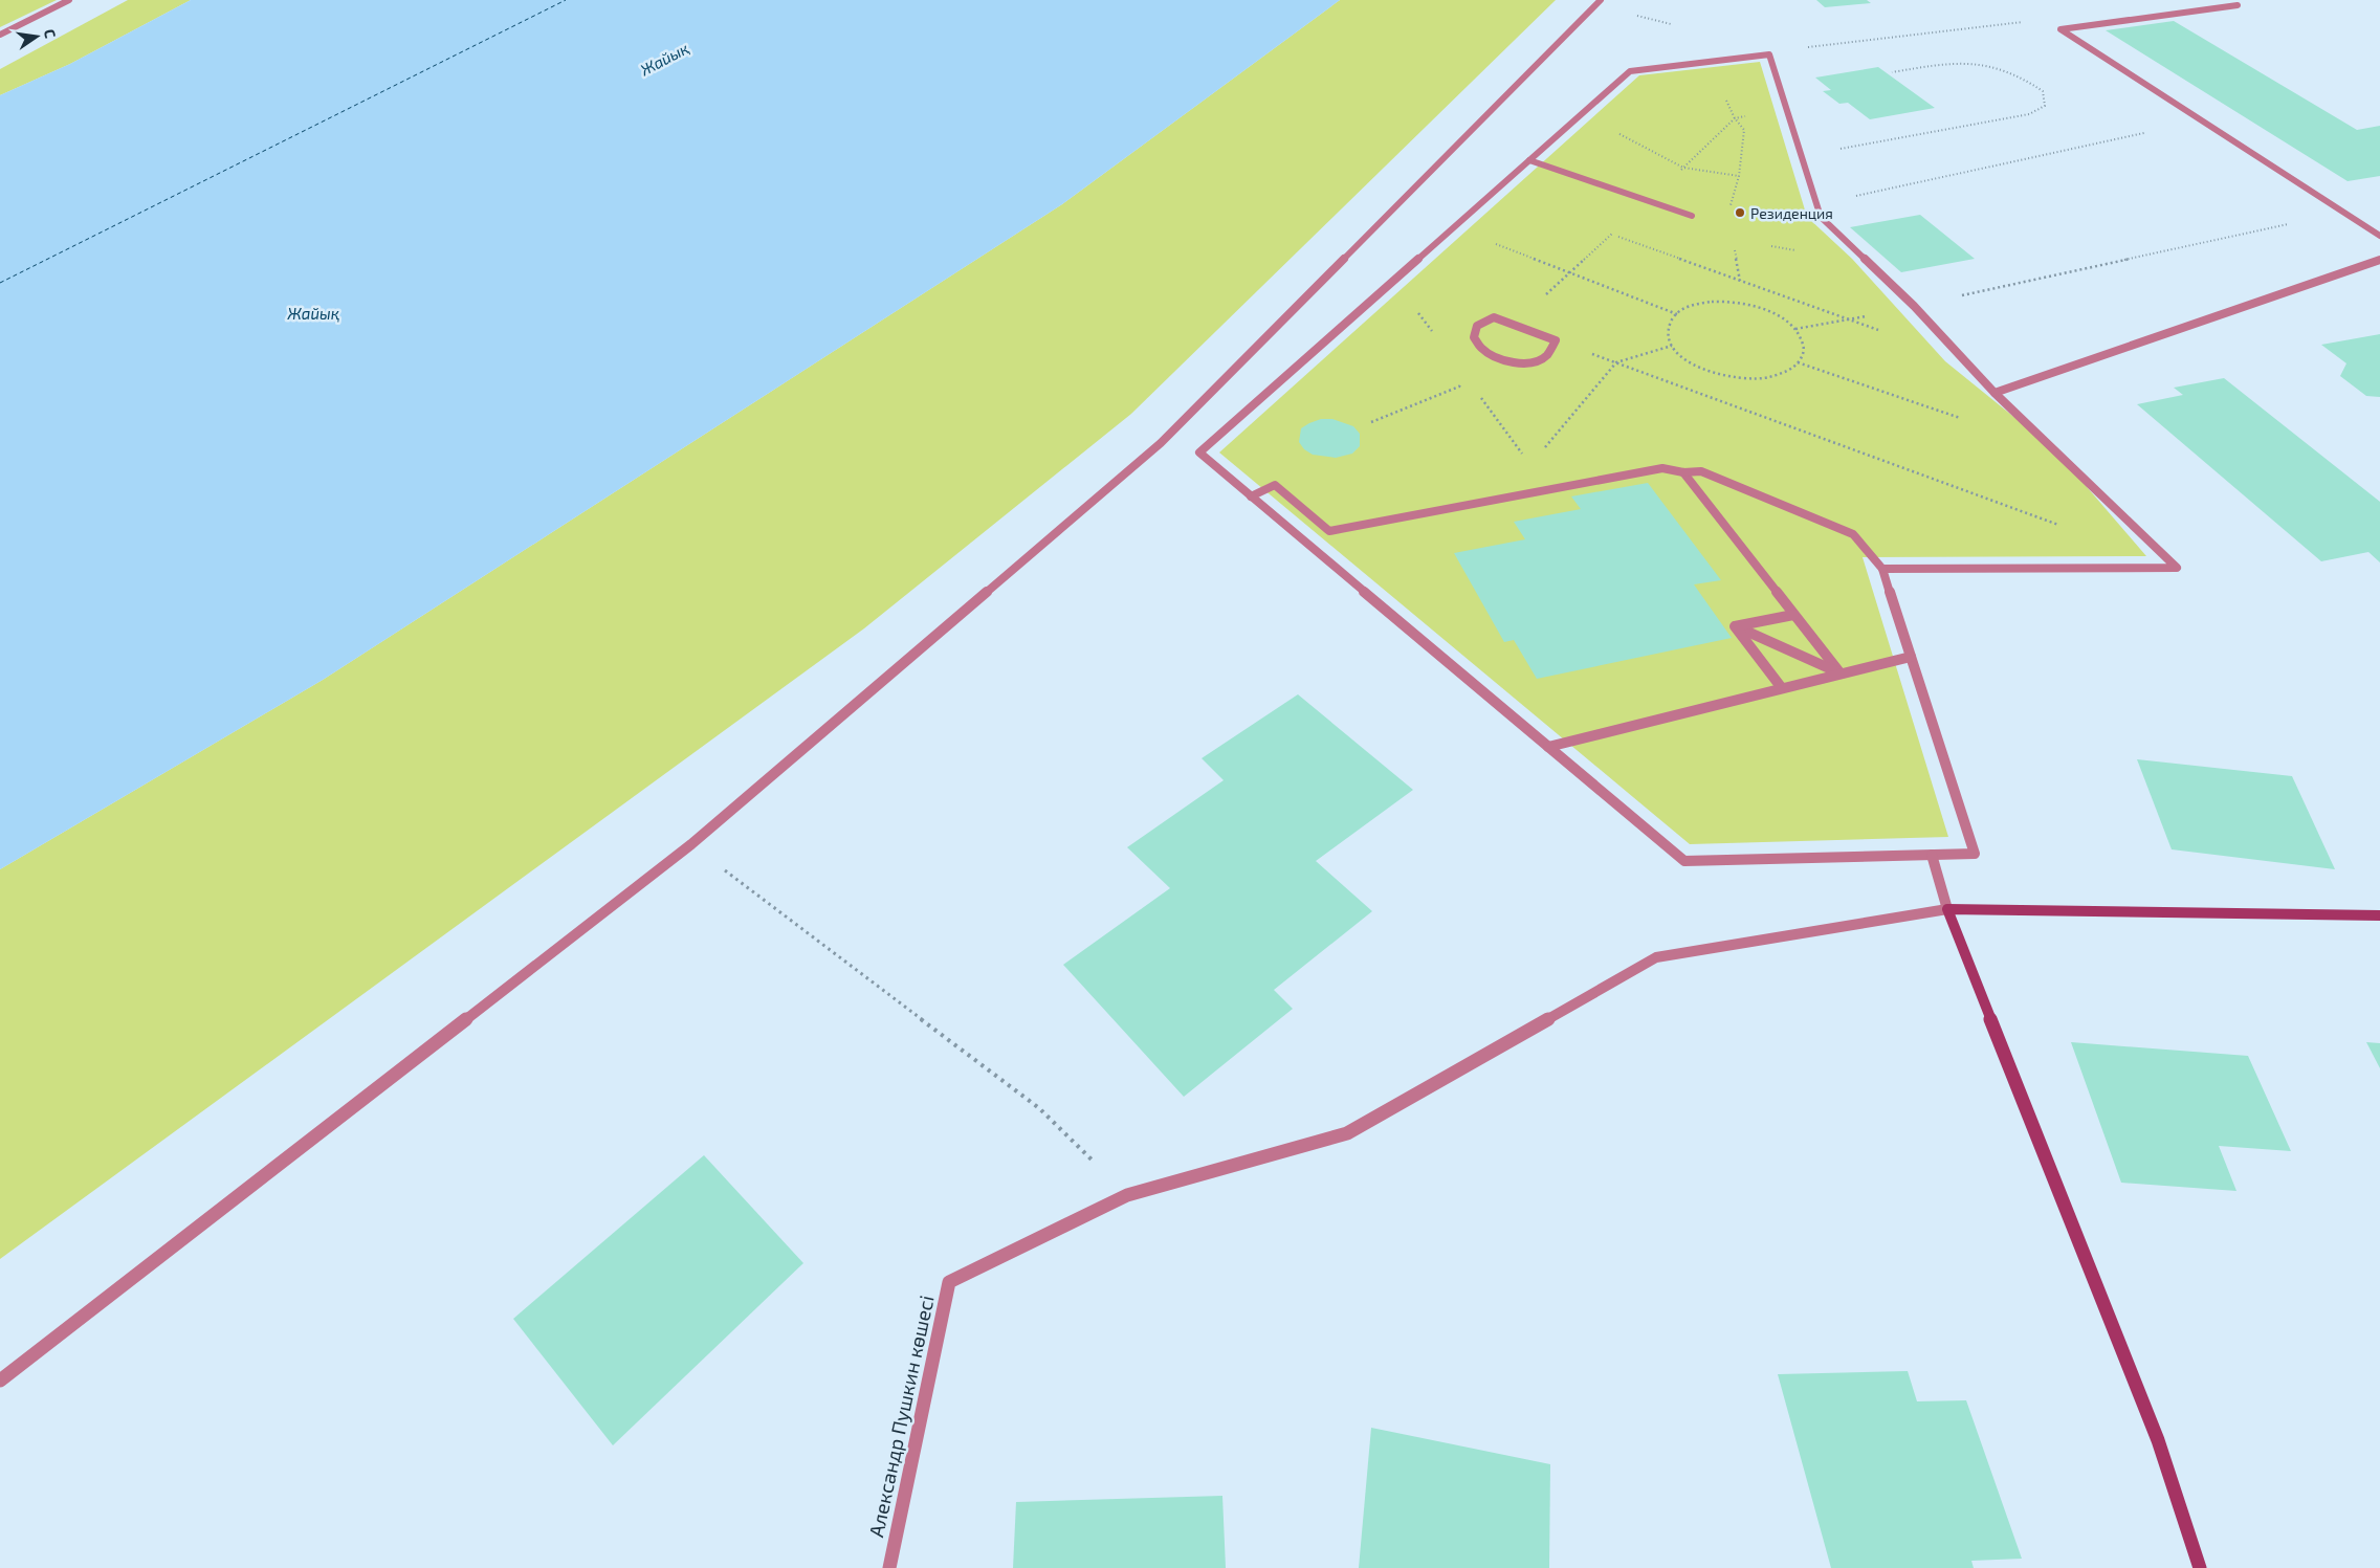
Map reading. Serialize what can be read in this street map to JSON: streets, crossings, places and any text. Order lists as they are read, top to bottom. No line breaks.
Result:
{"streets":{"street":["Александр Пушкин көшесі"]},"water":["Жайық"],"places":["Резиденция"],"north":"right"}
